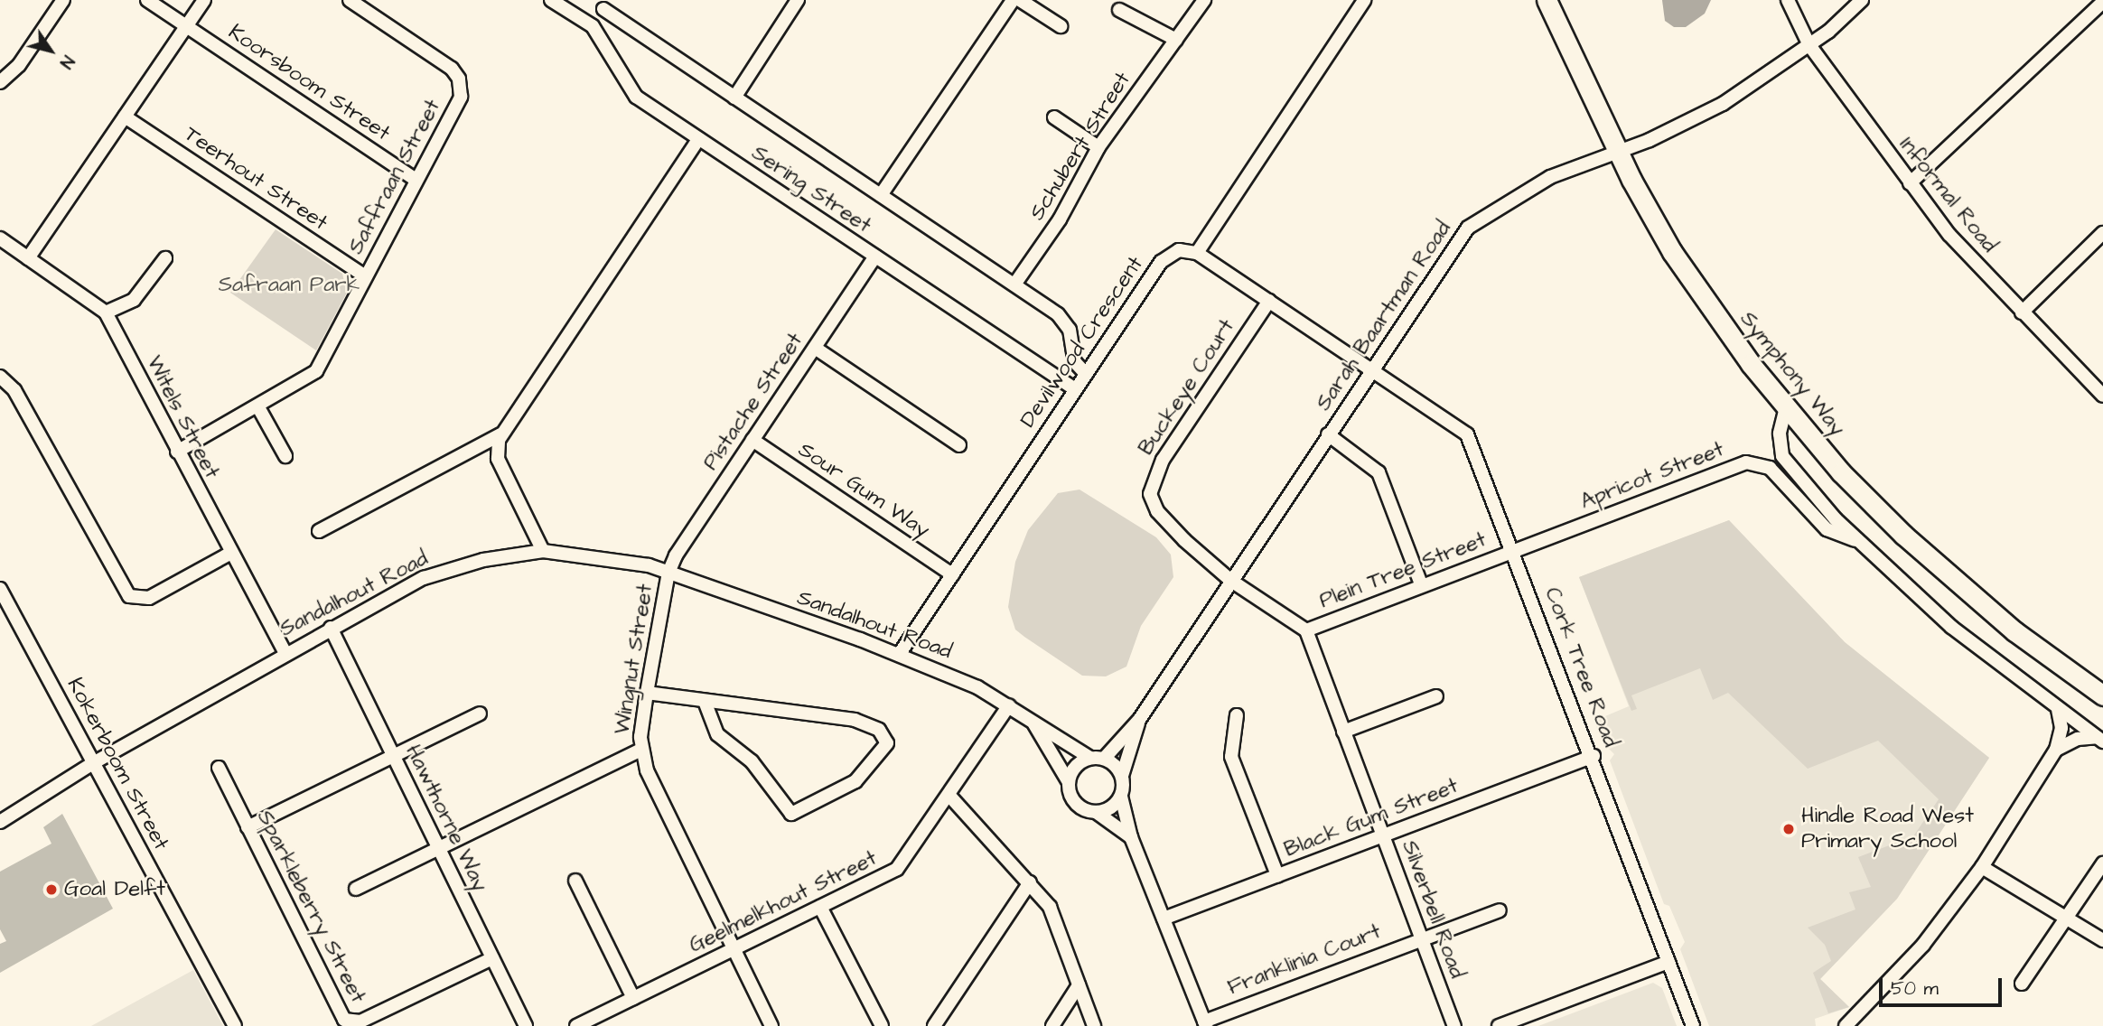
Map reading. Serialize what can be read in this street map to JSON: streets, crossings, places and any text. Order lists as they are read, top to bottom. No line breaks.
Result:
{"streets":{"main road":["Symphony Way"],"street":["Koorsboom Street","Schubert Street","Saffraan Street","Teerhout Street","Sering Street","Informal Road","Sarah Baartman Road","Devilwood Crescent","Buckeye Court","Pistache Street","Witels Street","Apricot Street","Sour Gum Way","Plein Tree Street","Sandalhout Road","Wingnut Street","Cork Tree Road","Kokerboom Street","Hawthorne Way","Black Gum Street","Geelmelkhout Street","Sparkleberry Street","Silverbell Road","Franklinia Court"]},"crossings":[["Koorsboom Street","Saffraan Street"],["Saffraan Street","Teerhout Street"],["Saffraan Street","Witels Street"],["Sering Street","Devilwood Crescent"],["Sering Street","Pistache Street"],["Informal Road","Sarah Baartman Road"],["Sarah Baartman Road","Symphony Way"],["Sarah Baartman Road","Buckeye Court"],["Sarah Baartman Road","Cork Tree Road"],["Devilwood Crescent","Sour Gum Way"],["Devilwood Crescent","Sandalhout Road"],["Symphony Way","Apricot Street"],["Pistache Street","Sour Gum Way"],["Pistache Street","Sandalhout Road"],["Pistache Street","Wingnut Street"],["Witels Street","Sandalhout Road"],["Apricot Street","Plein Tree Street"],["Apricot Street","Cork Tree Road"],["Plein Tree Street","Cork Tree Road"],["Plein Tree Street","Silverbell Road"],["Sandalhout Road","Wingnut Street"],["Sandalhout Road","Kokerboom Street"],["Sandalhout Road","Hawthorne Way"],["Sandalhout Road","Geelmelkhout Street"],["Wingnut Street","Geelmelkhout Street"],["Cork Tree Road","Black Gum Street"],["Hawthorne Way","Sparkleberry Street"],["Black Gum Street","Silverbell Road"],["Silverbell Road","Franklinia Court"]],"parks":["Safraan Park"],"places":["Hindle Road West Primary School","Goal Delft"],"scale_bar":"50 m","north":"bottom right"}
